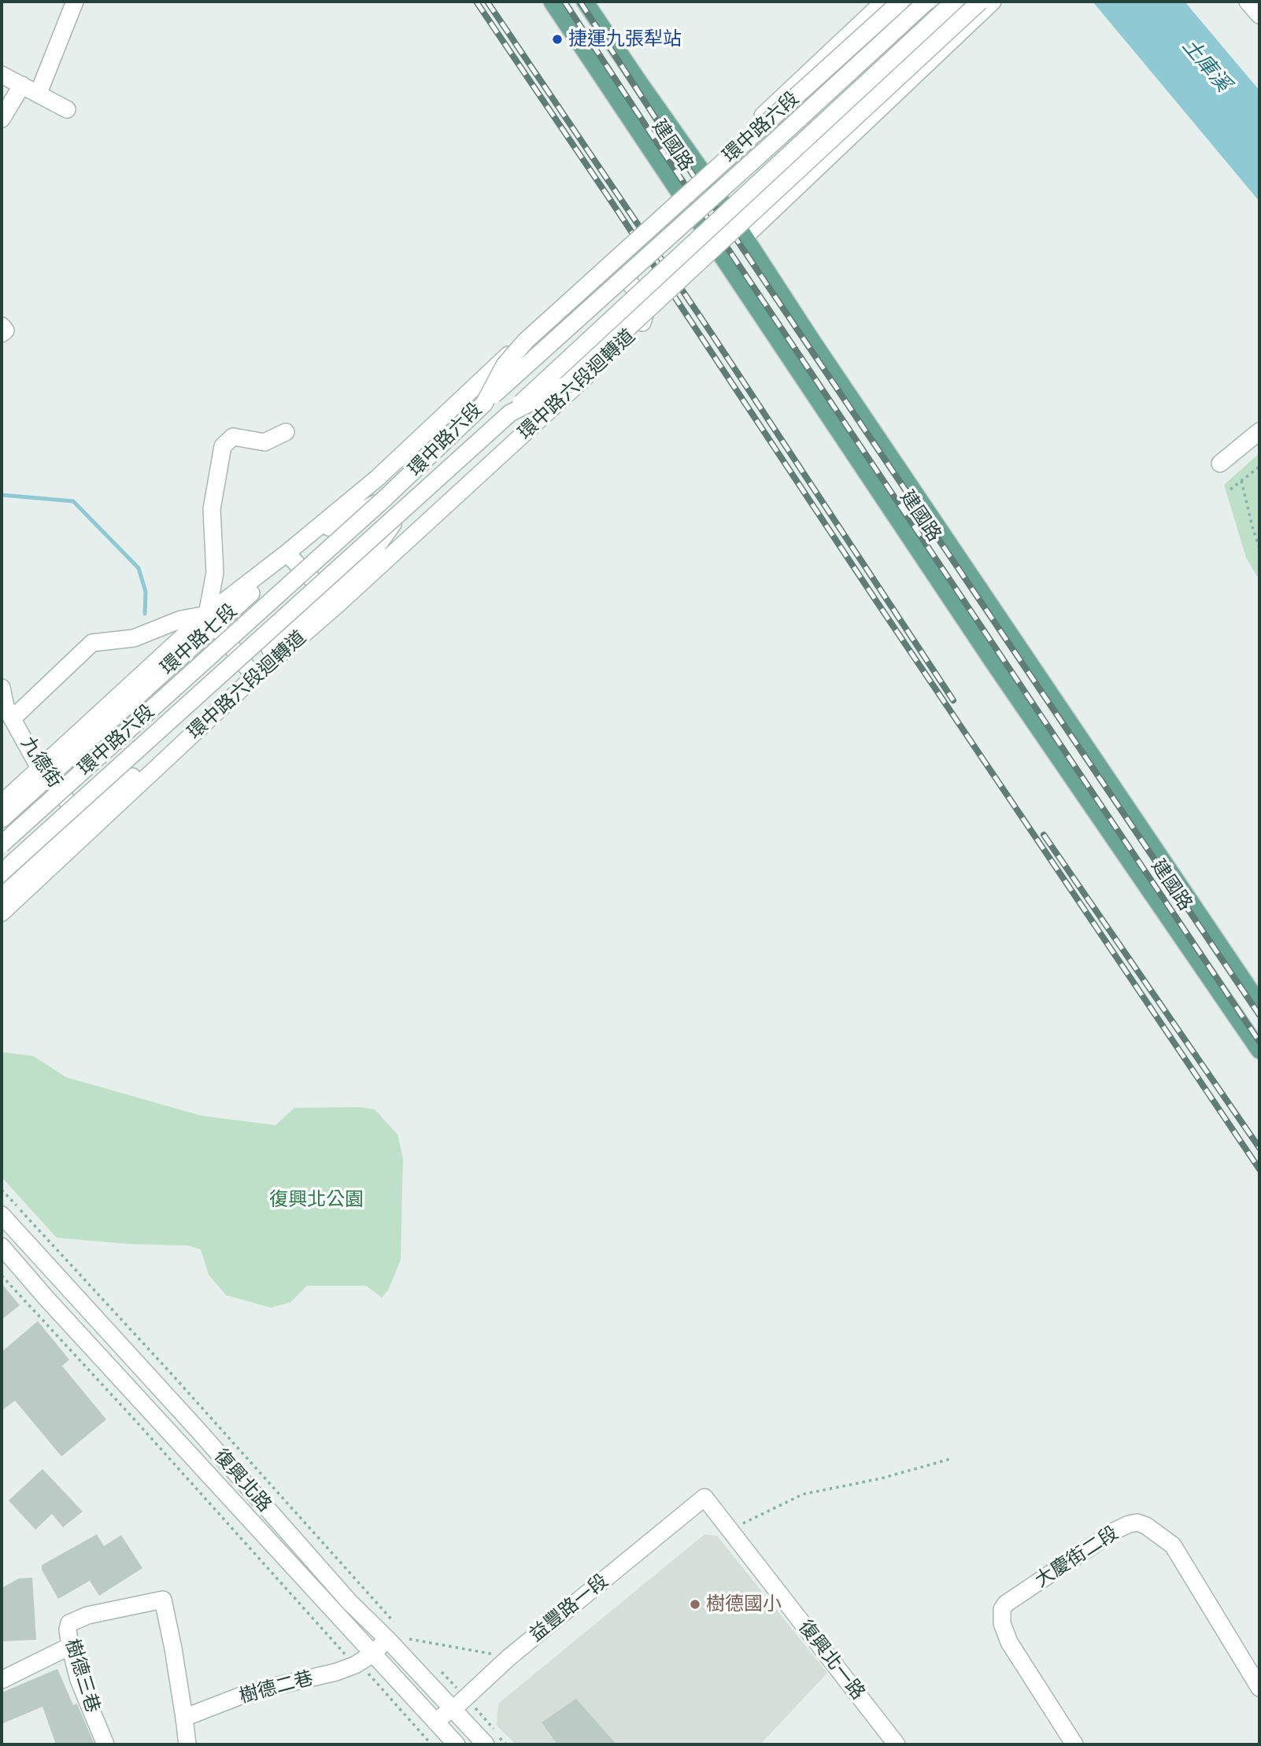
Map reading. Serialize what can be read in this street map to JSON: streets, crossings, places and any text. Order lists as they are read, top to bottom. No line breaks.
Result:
{"streets":{"main road":["建國路"],"street":["環中路六段","環中路六段迴轉道","環中路七段","九德街","復興北路","大慶街二段","益豐路一段","復興北一路","樹德三巷","樹德二巷"]},"crossings":[["環中路六段","建國路"],["環中路六段","環中路六段迴轉道"],["環中路六段","環中路七段"],["環中路六段","九德街"],["環中路六段迴轉道","環中路七段"],["環中路七段","九德街"],["復興北路","益豐路一段"],["復興北路","樹德二巷"],["益豐路一段","復興北一路"],["樹德三巷","樹德二巷"]],"water":["土庫溪"],"parks":["復興北公園"],"places":["捷運九張犁站","樹德國小"]}
